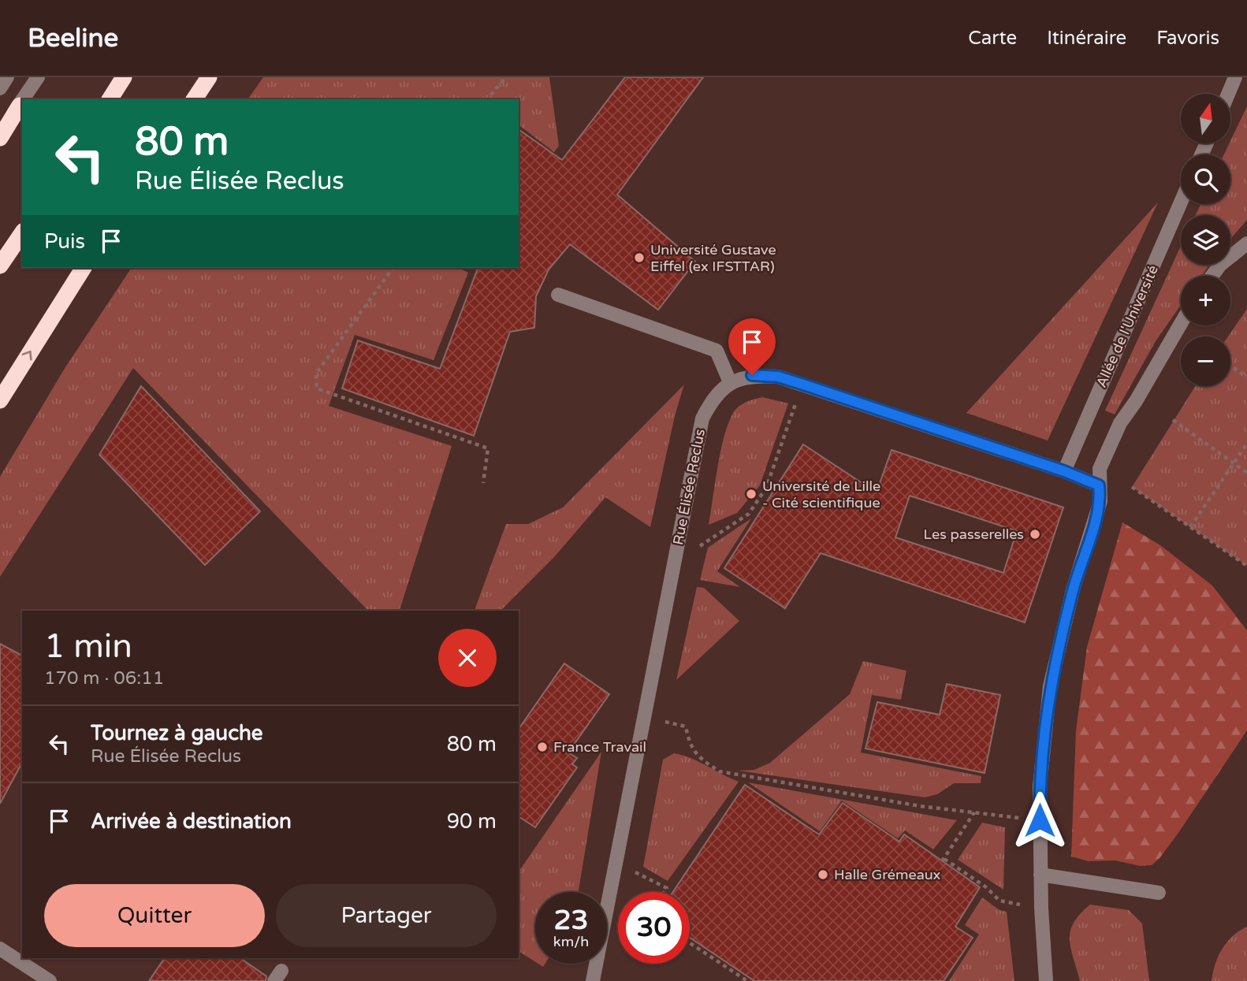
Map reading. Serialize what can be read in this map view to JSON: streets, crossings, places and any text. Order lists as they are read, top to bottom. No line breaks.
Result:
{"streets":{"street":["Allée de l'Université","Rue Élisée Reclus"]},"places":["Université Gustave Eiffel (ex IFSTTAR)","Université de Lille ‐ Cité scientifique","Les passerelles","France Travail","Halle Grémeaux"],"north":"top","page":{"header":"Beeline","nav":["Carte","Itinéraire","Favoris"],"map_buttons":["+","−"],"turn":["80 m","Rue Élisée Reclus"],"then":"Puis","heading":["1 min","170 m · 06:11"],"list":[{"name":"Tournez à gauche","note":"Rue Élisée Reclus","value":"80 m"},{"name":"Arrivée à destination","value":"90 m"}],"buttons":["Quitter","Partager"],"speed":"23 km/h","limit":"30"}}
